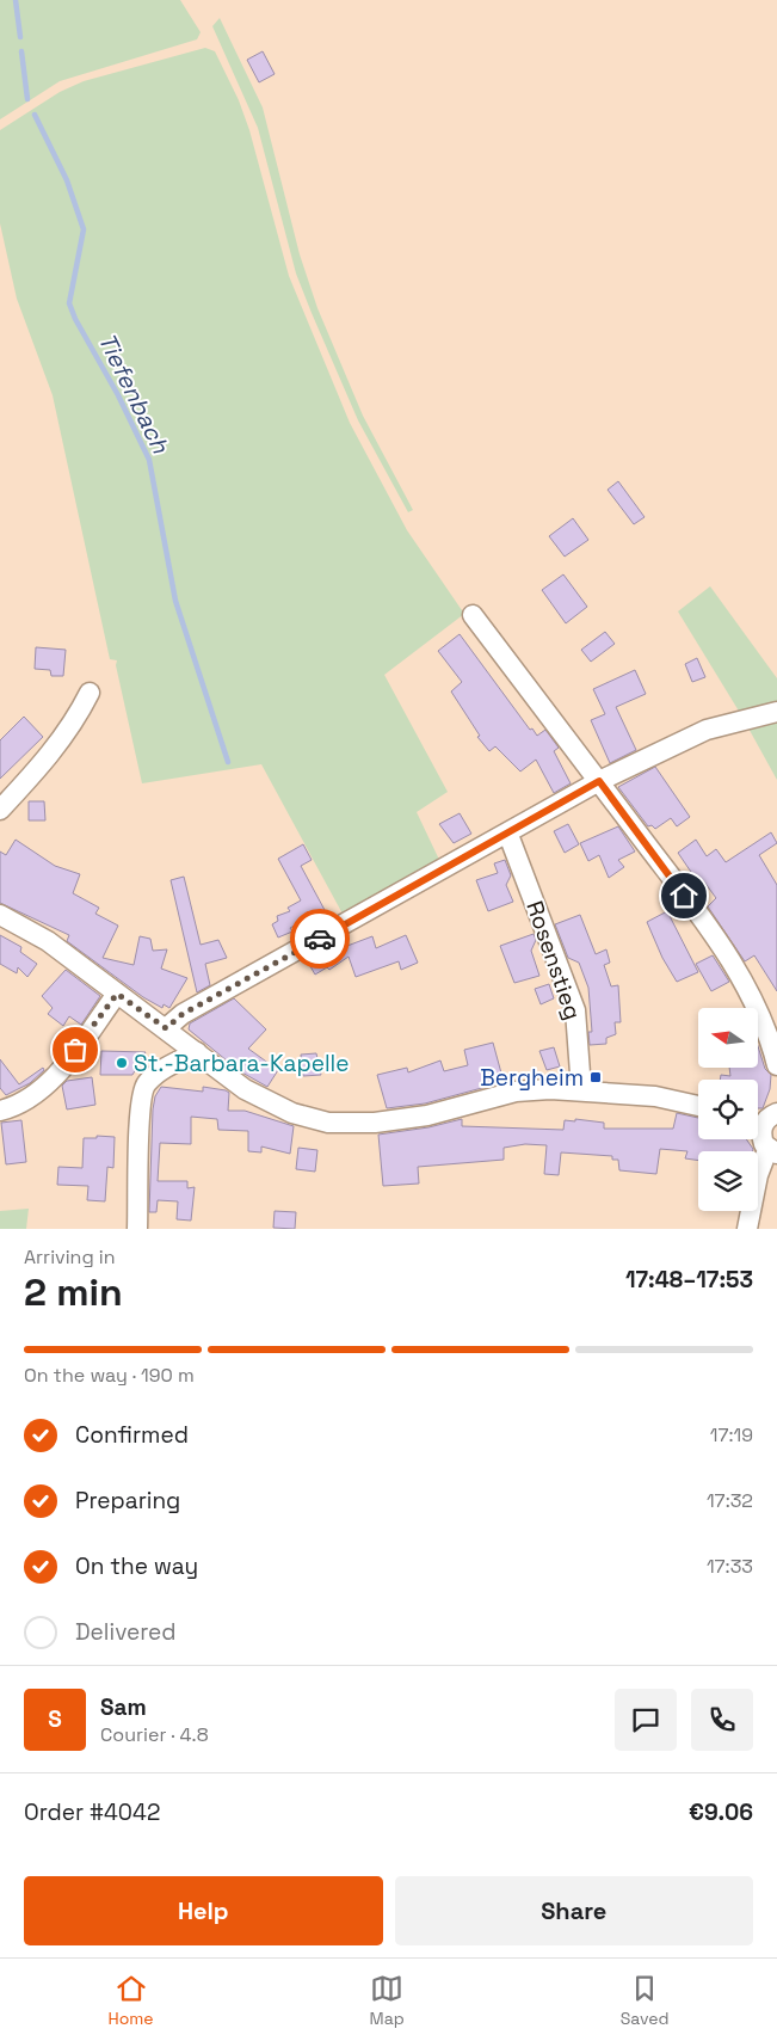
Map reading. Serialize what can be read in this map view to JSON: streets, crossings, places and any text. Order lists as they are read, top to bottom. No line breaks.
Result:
{"streets":{"street":["Rosenstieg"]},"water":["Tiefenbach"],"places":{"other":["St.-Barbara-Kapelle"],"transit":["Bergheim"]},"north":"left","page":{"heading":["2 min","Arriving in","17:48–17:53"],"panel":["Sam","Courier · 4.8","Order #4042","€9.06"],"bar":"On the way · 190 m","list":[["Confirmed","17:19"],["Preparing","17:32"],["On the way","17:33"],"Delivered"],"round":"S","buttons":["Help","Share"],"tabs":["Home","Map","Saved"]}}
